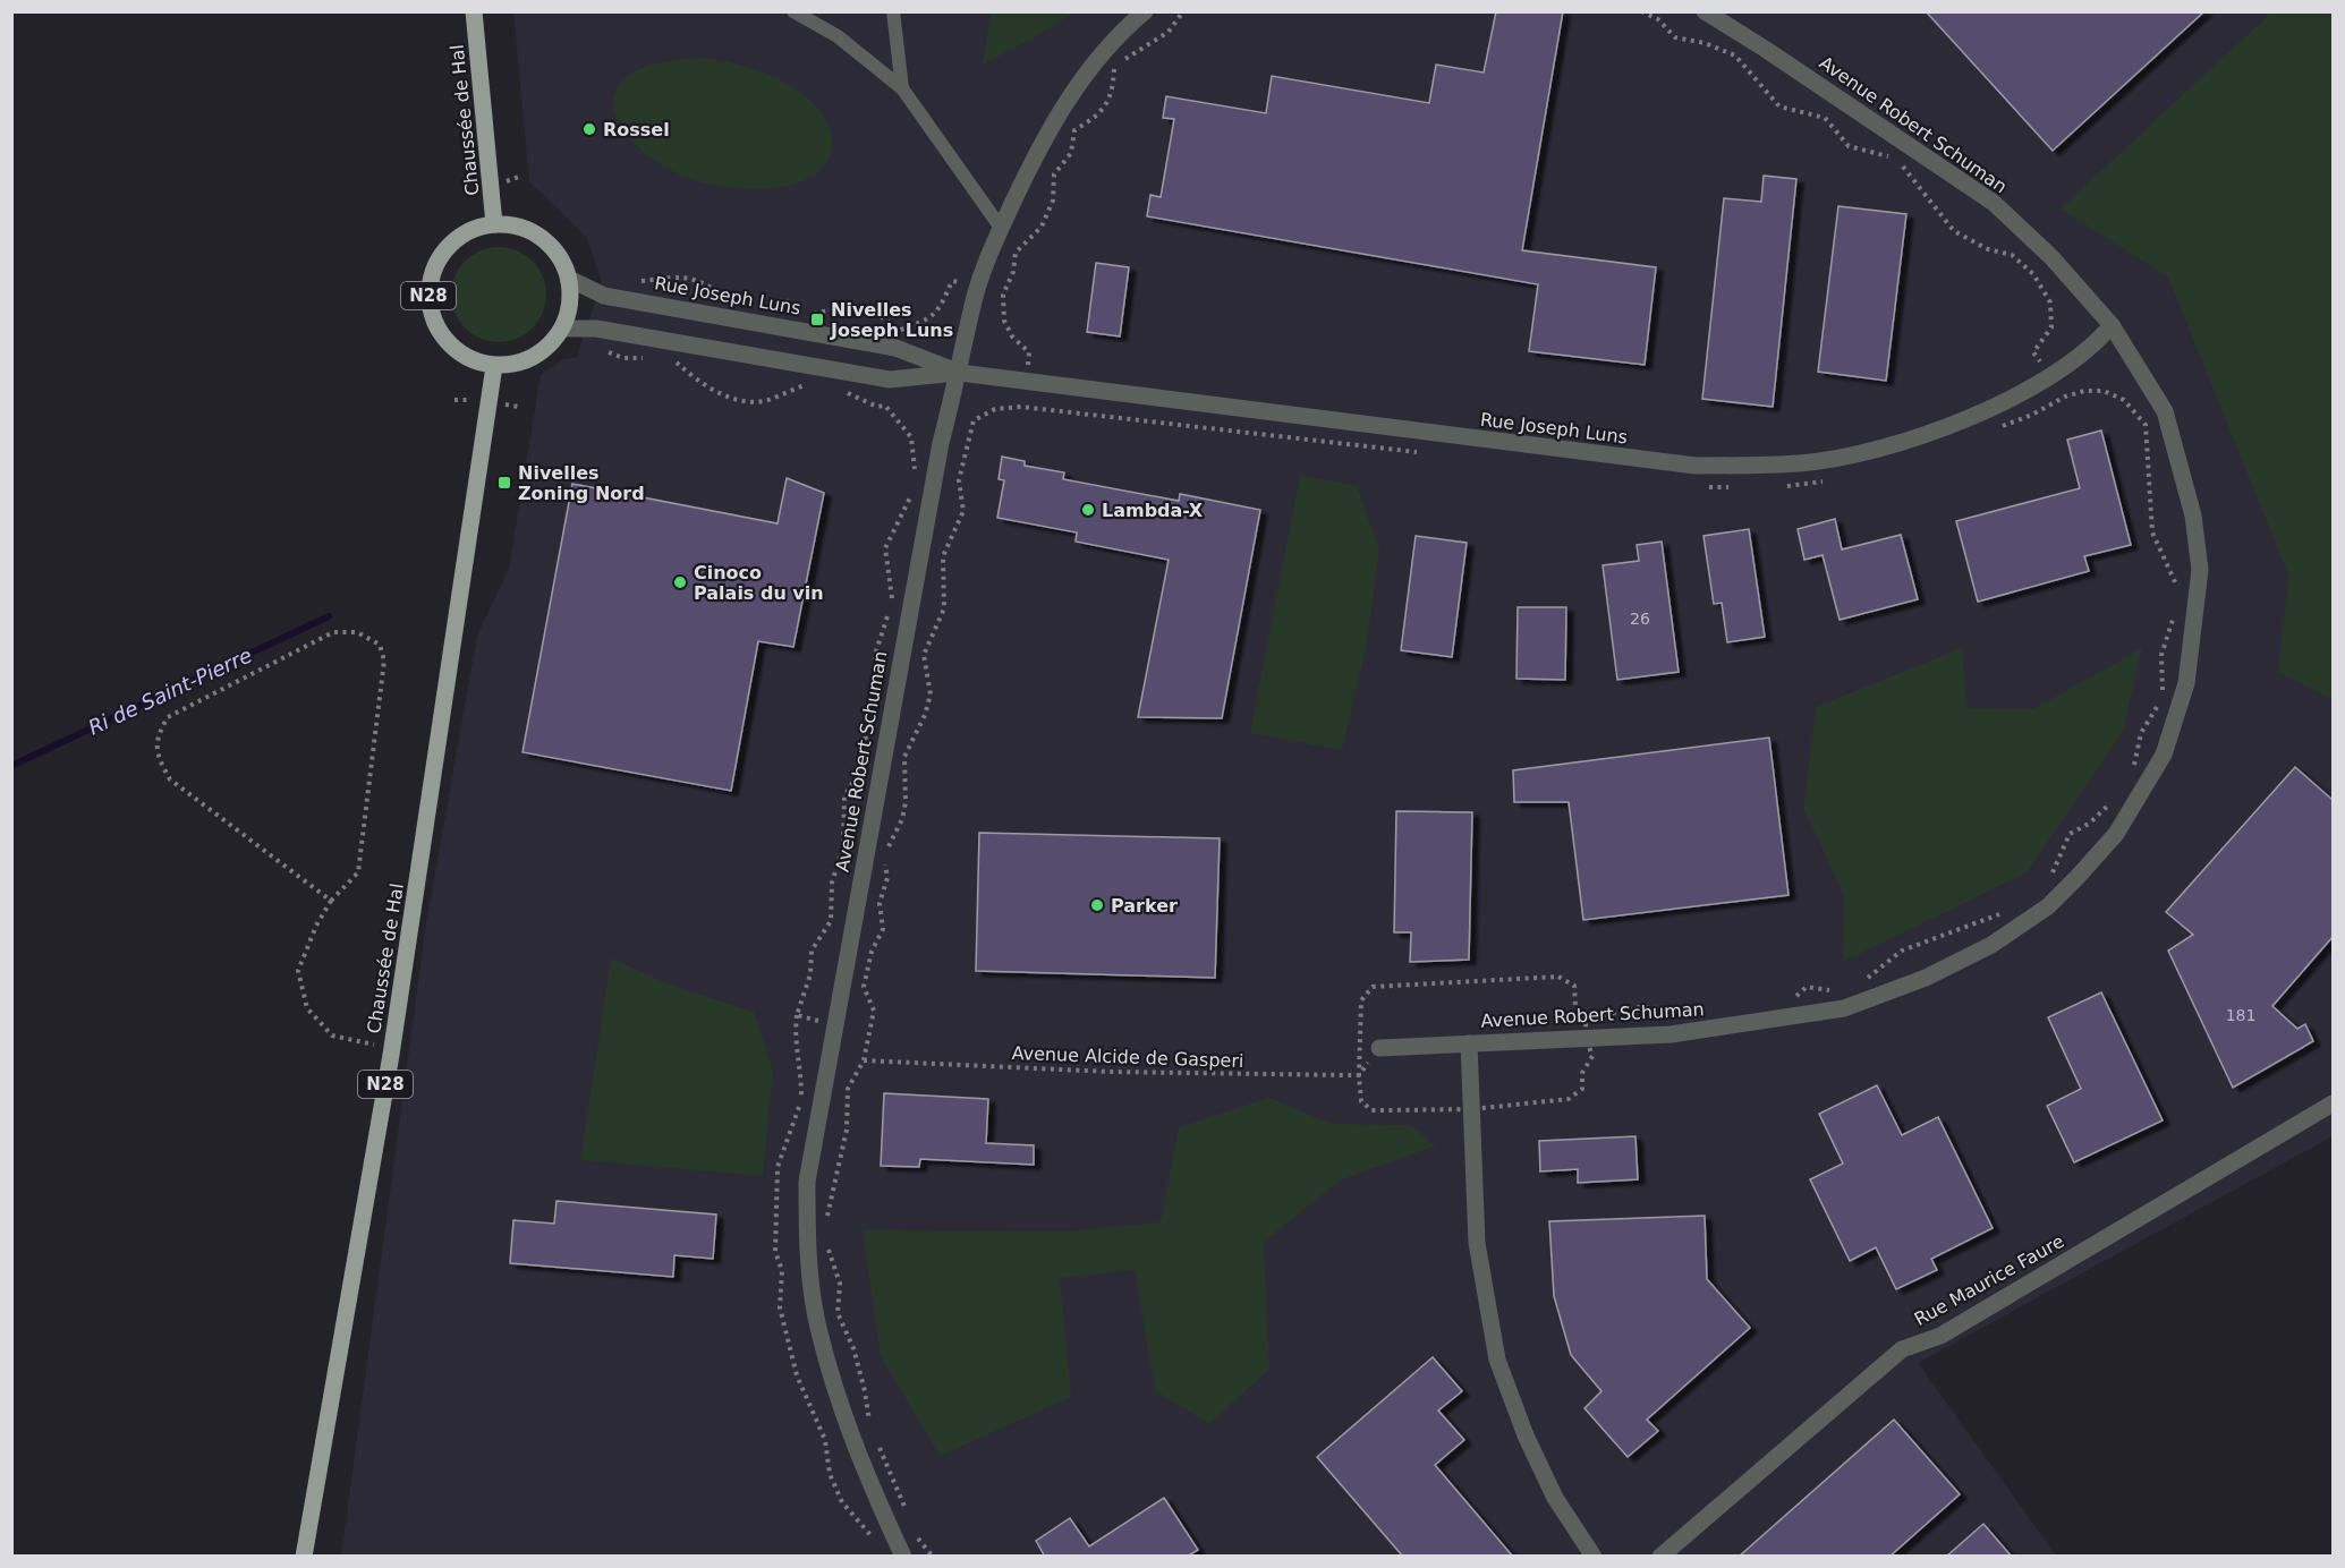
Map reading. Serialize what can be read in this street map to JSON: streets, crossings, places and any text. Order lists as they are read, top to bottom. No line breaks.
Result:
{"streets":{"main road":["Chaussée de Hal","N28"],"street":["Avenue Robert Schuman","Rue Joseph Luns","Rue Maurice Faure"],"path":["Avenue Alcide de Gasperi"]},"crossings":[["Chaussée de Hal","N28"],["Chaussée de Hal","Rue Joseph Luns"],["Avenue Robert Schuman","Rue Joseph Luns"],["Avenue Robert Schuman","Avenue Alcide de Gasperi"],["N28","Rue Joseph Luns"]],"water":["Ri de Saint-Pierre"],"places":{"other":["Rossel","Lambda-X","Cinoco Palais du vin","Parker"],"transit":["Nivelles Joseph Luns","Nivelles Zoning Nord"]},"house_numbers":["26","181"]}
